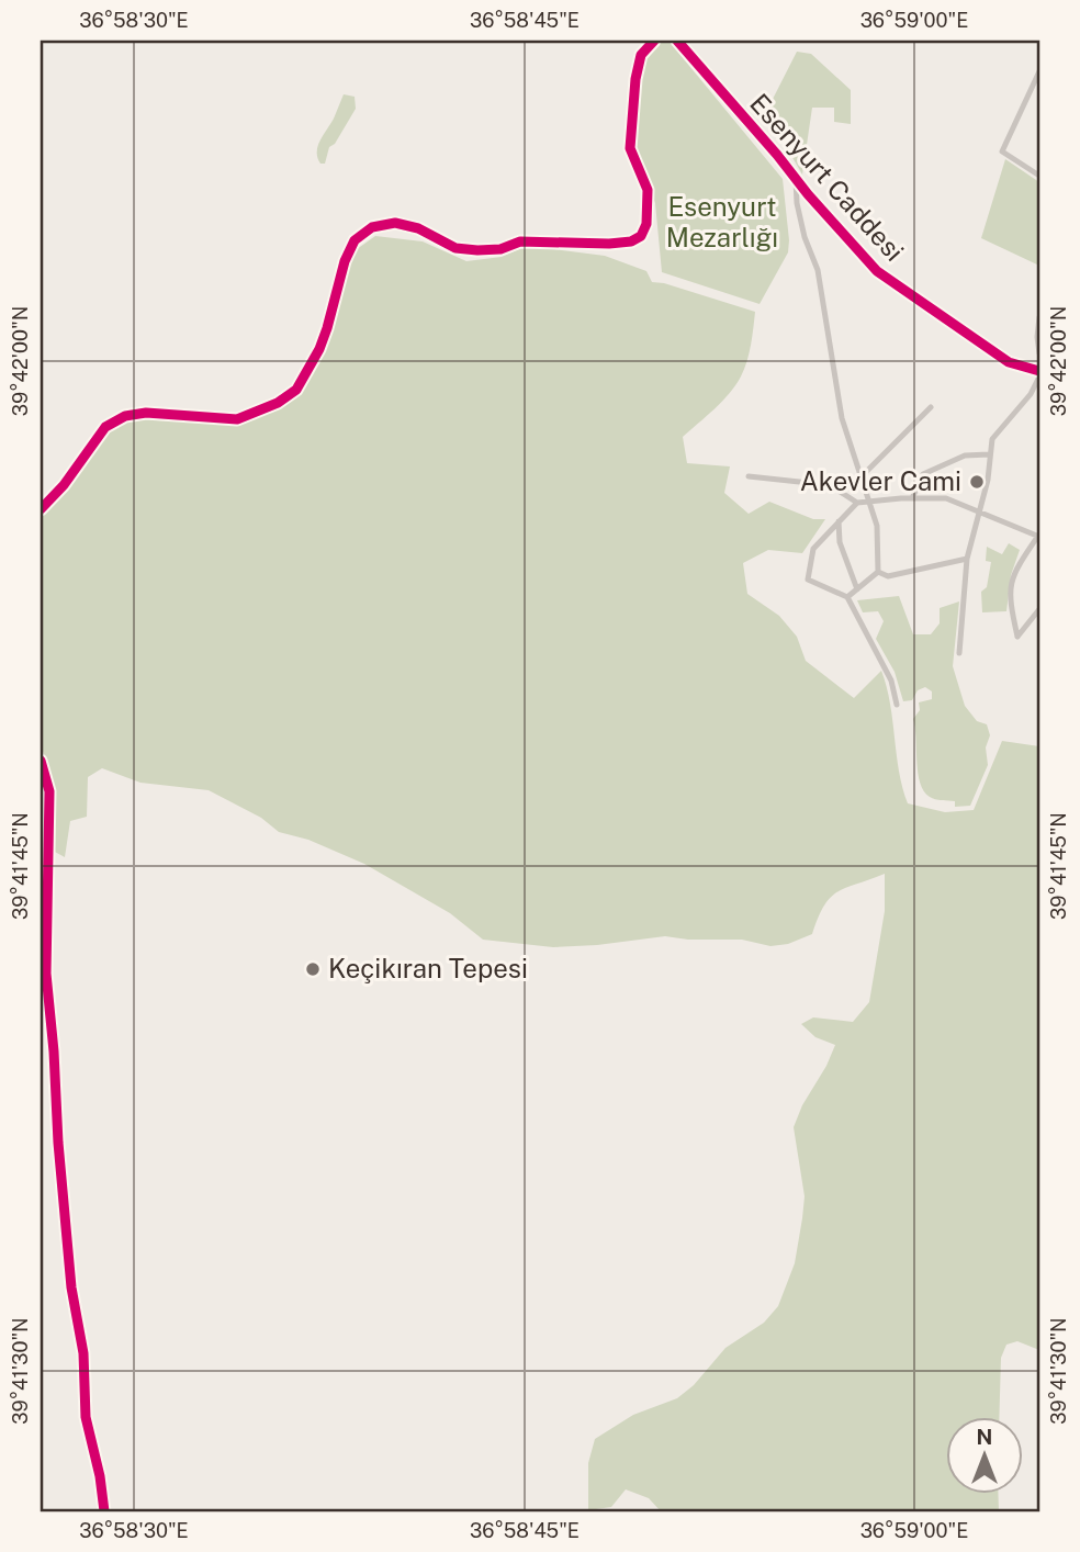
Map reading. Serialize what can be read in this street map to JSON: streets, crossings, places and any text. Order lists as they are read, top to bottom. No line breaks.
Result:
{"streets":{"street":["Esenyurt Caddesi"]},"parks":["Esenyurt Mezarlığı"],"places":["Akevler Cami","Keçikıran Tepesi"],"north":"top","coordinates":["36°58'30\"E","36°58'45\"E","36°59'00\"E","39°42'00\"N","39°41'45\"N","39°41'30\"N"]}
